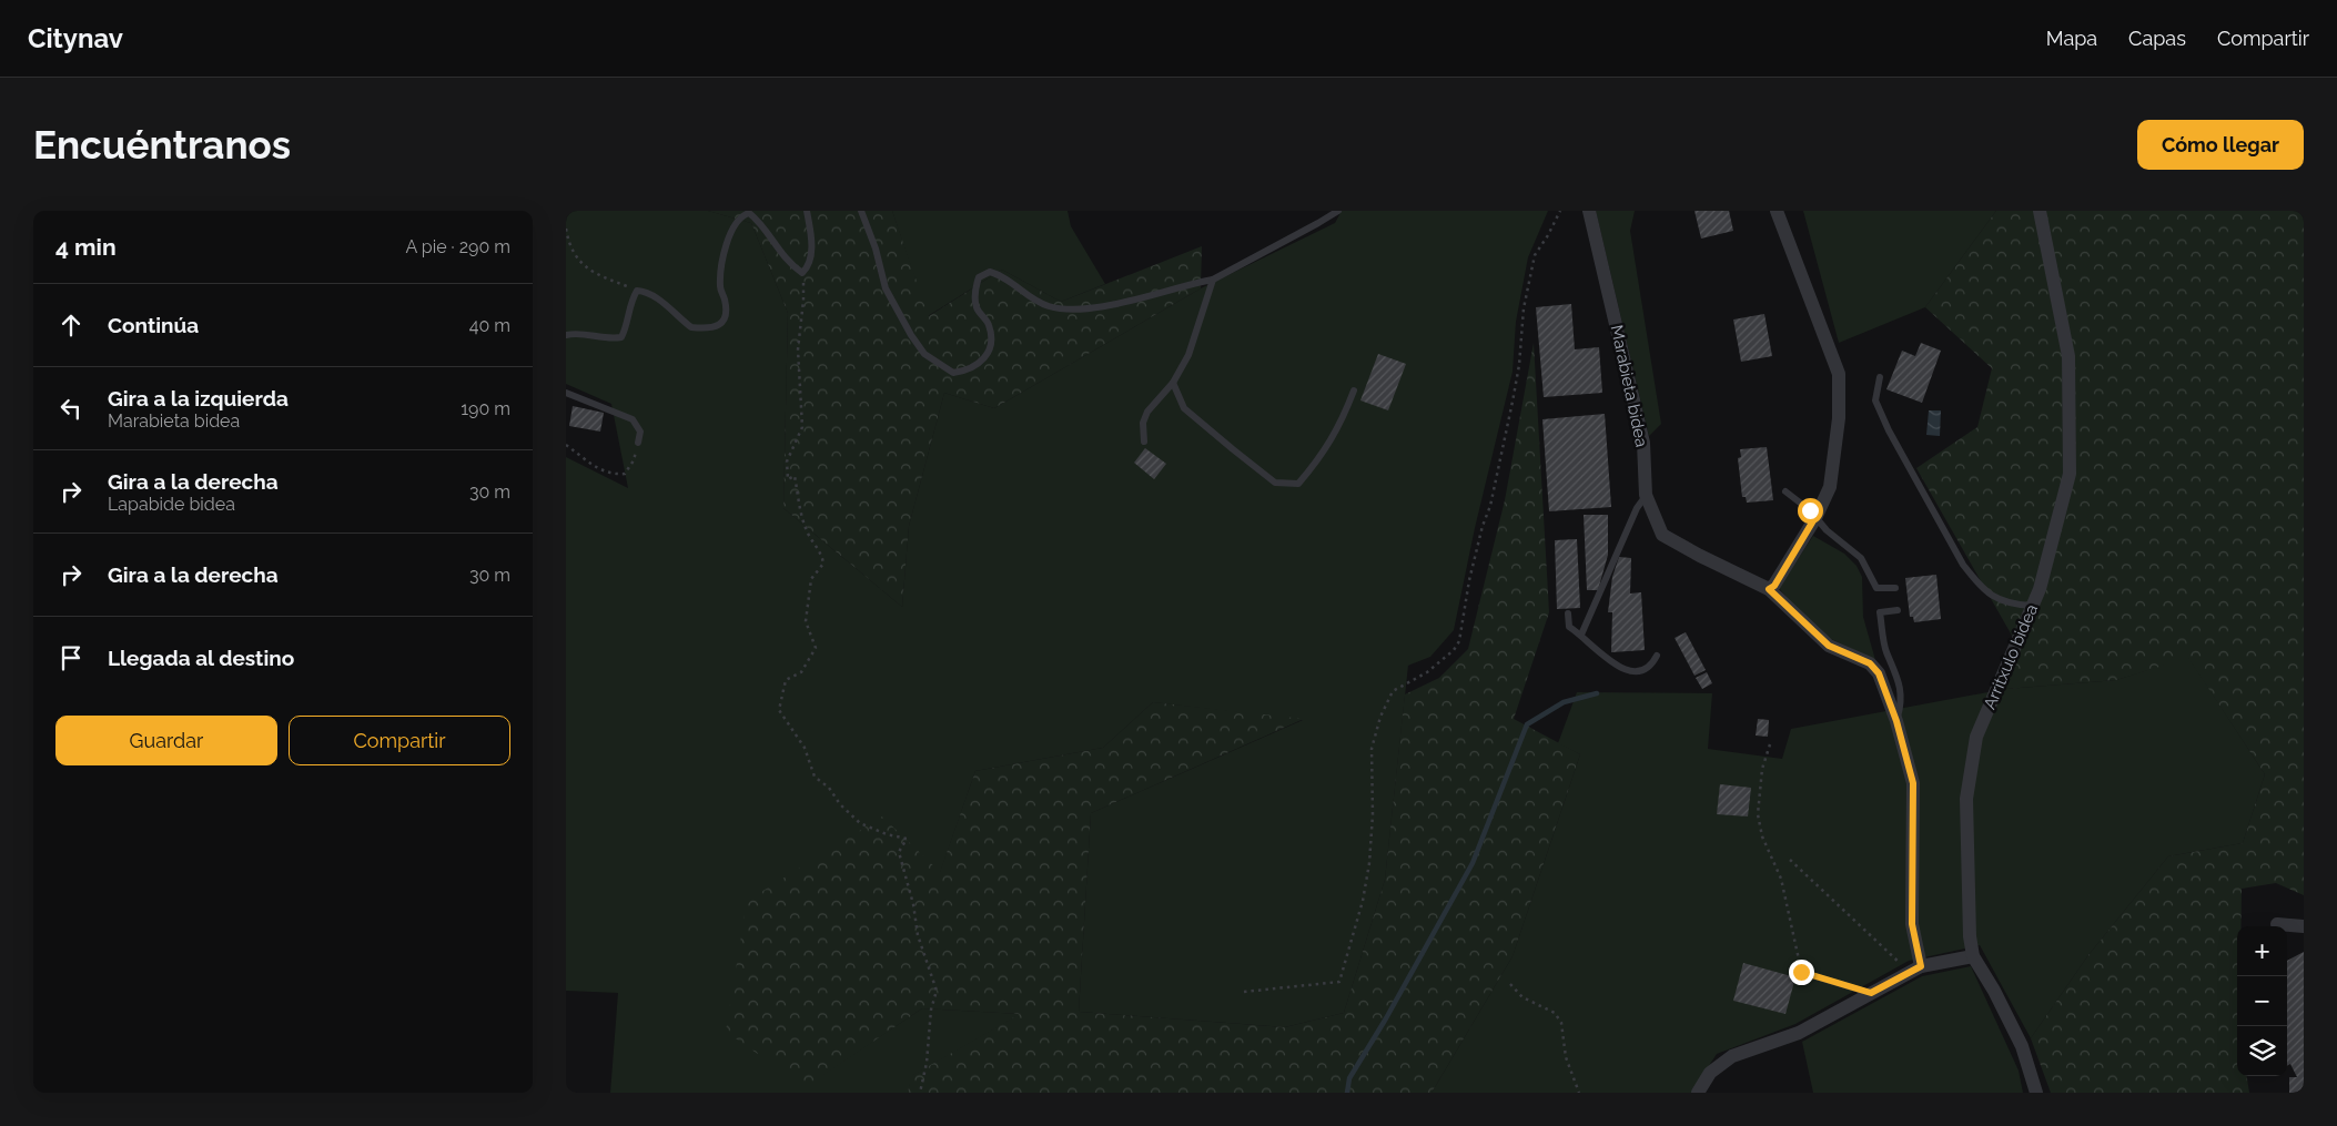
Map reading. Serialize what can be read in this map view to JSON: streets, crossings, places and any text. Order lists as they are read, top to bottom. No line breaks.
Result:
{"streets":{"street":["Marabieta bidea","Arritxulo bidea"]},"page":{"header":"Citynav","nav":["Mapa","Capas","Compartir"],"buttons":["Cómo llegar",["Guardar","Compartir"]],"title":"Encuéntranos","heading":["4 min","A pie · 290 m"],"list":[["Continúa","40 m"],["Gira a la izquierda","Marabieta bidea","190 m"],["Gira a la derecha","Lapabide bidea","30 m"],["Gira a la derecha","30 m"],"Llegada al destino"],"map_buttons":["+","−"]}}
